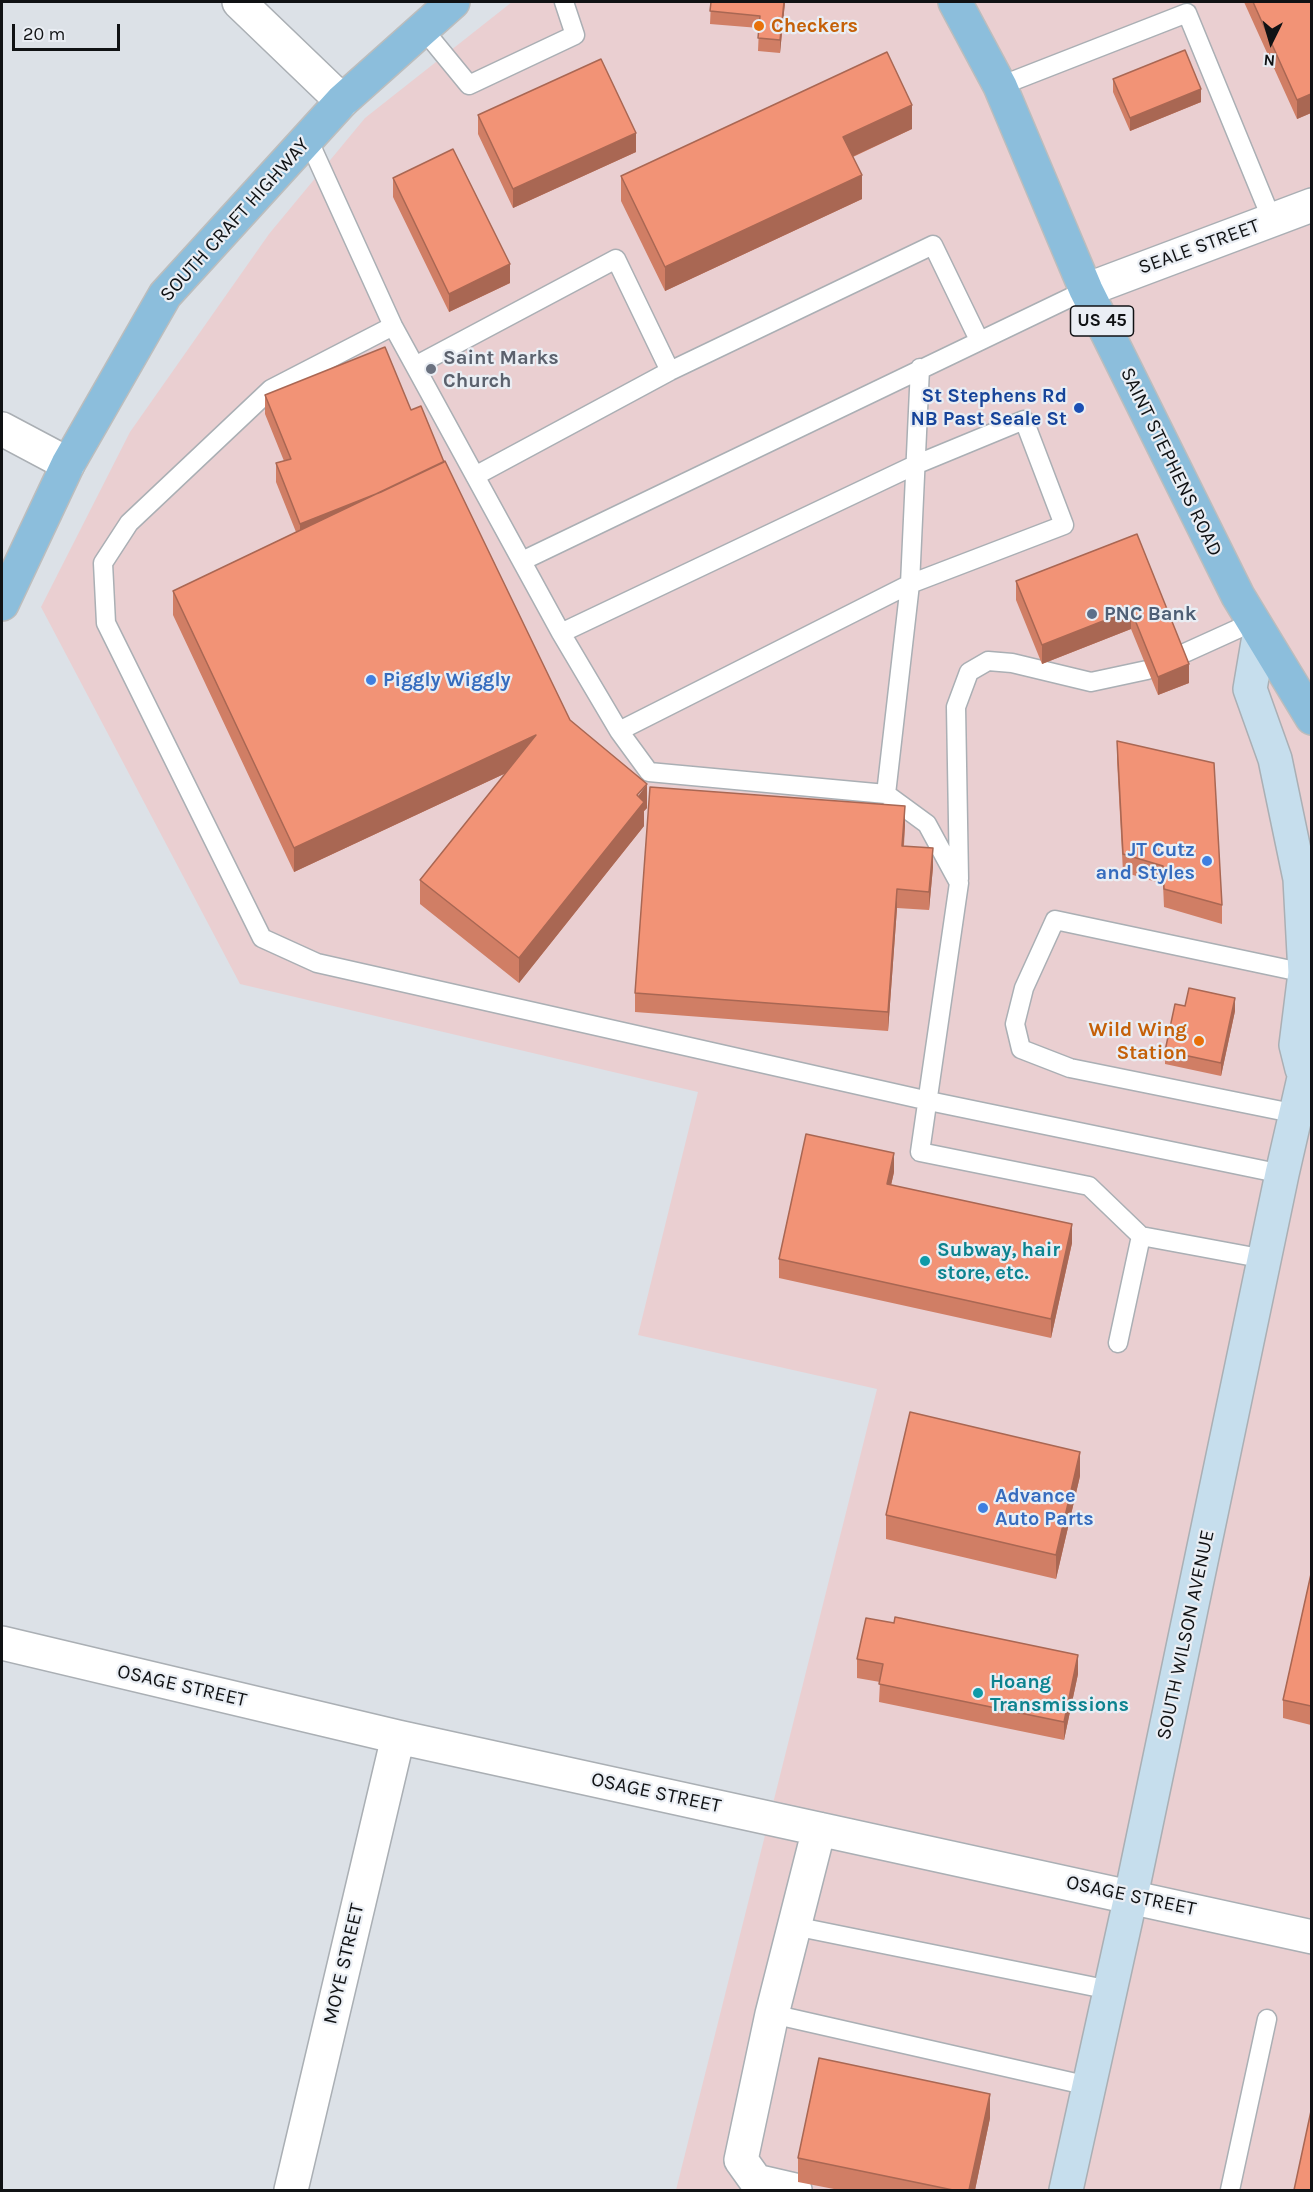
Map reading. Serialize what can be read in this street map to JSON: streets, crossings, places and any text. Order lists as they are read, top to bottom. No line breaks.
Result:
{"streets":{"main road":["SOUTH CRAFT HIGHWAY","US 45","SAINT STEPHENS ROAD","SOUTH WILSON AVENUE"],"street":["SEALE STREET","OSAGE STREET","MOYE STREET"]},"crossings":[["SEALE STREET","SAINT STEPHENS ROAD"],["SAINT STEPHENS ROAD","SOUTH WILSON AVENUE"],["SOUTH WILSON AVENUE","OSAGE STREET"],["OSAGE STREET","MOYE STREET"]],"places":["Checkers","Saint Marks Church","St Stephens Rd NB Past Seale St","PNC Bank","Piggly Wiggly","JT Cutz and Styles","Wild Wing Station","Subway, hair store, etc.","Advance Auto Parts","Hoang Transmissions"],"scale_bar":"20 m","north":"bottom"}
